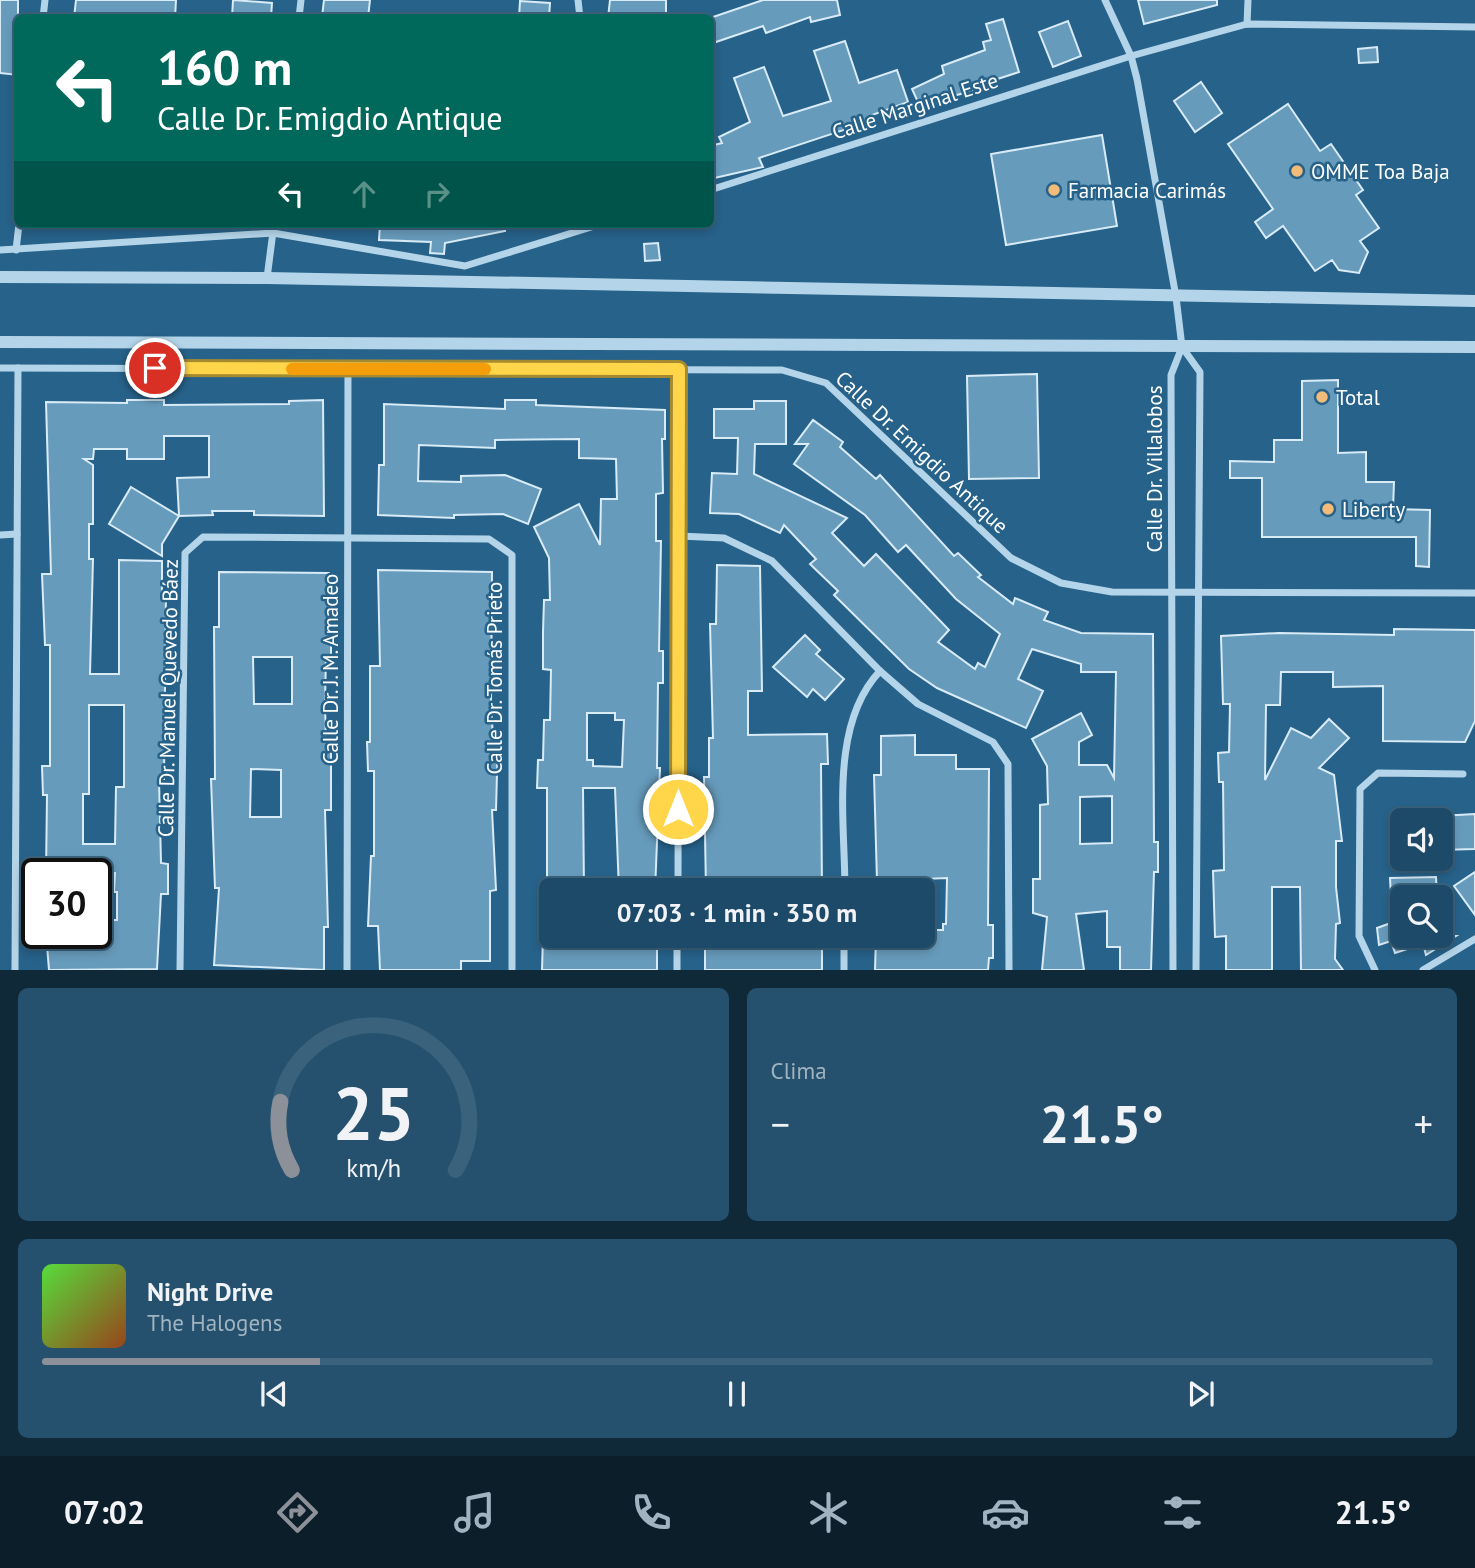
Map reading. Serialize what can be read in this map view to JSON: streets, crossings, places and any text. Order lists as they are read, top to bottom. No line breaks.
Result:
{"streets":{"street":["Calle Marginal Este","Calle Dr. Emigdio Antique","Calle Dr. Villalobos","Calle Dr. J. M. Amadeo","Calle Dr. Tomás Prieto","Calle Dr. Manuel Quevedo Báez"]},"crossings":[["Calle Dr. Emigdio Antique","Calle Dr. Villalobos"],["Calle Dr. Emigdio Antique","Calle Dr. J. M. Amadeo"],["Calle Dr. J. M. Amadeo","Calle Dr. Tomás Prieto"],["Calle Dr. J. M. Amadeo","Calle Dr. Manuel Quevedo Báez"],["Calle Dr. Tomás Prieto","Calle Dr. Manuel Quevedo Báez"]],"places":["OMME Toa Baja","Farmacia Carimás","Total","Liberty"],"page":{"turn":["160 m","Calle Dr. Emigdio Antique"],"limit":"30","trip":"07:03 · 1 min · 350 m","tile":"Clima","heat":["−","21.5°","+"],"song":["Night Drive","The Halogens"],"tabs":["07:02","21.5°"],"gauge":["25","km/h"]}}
